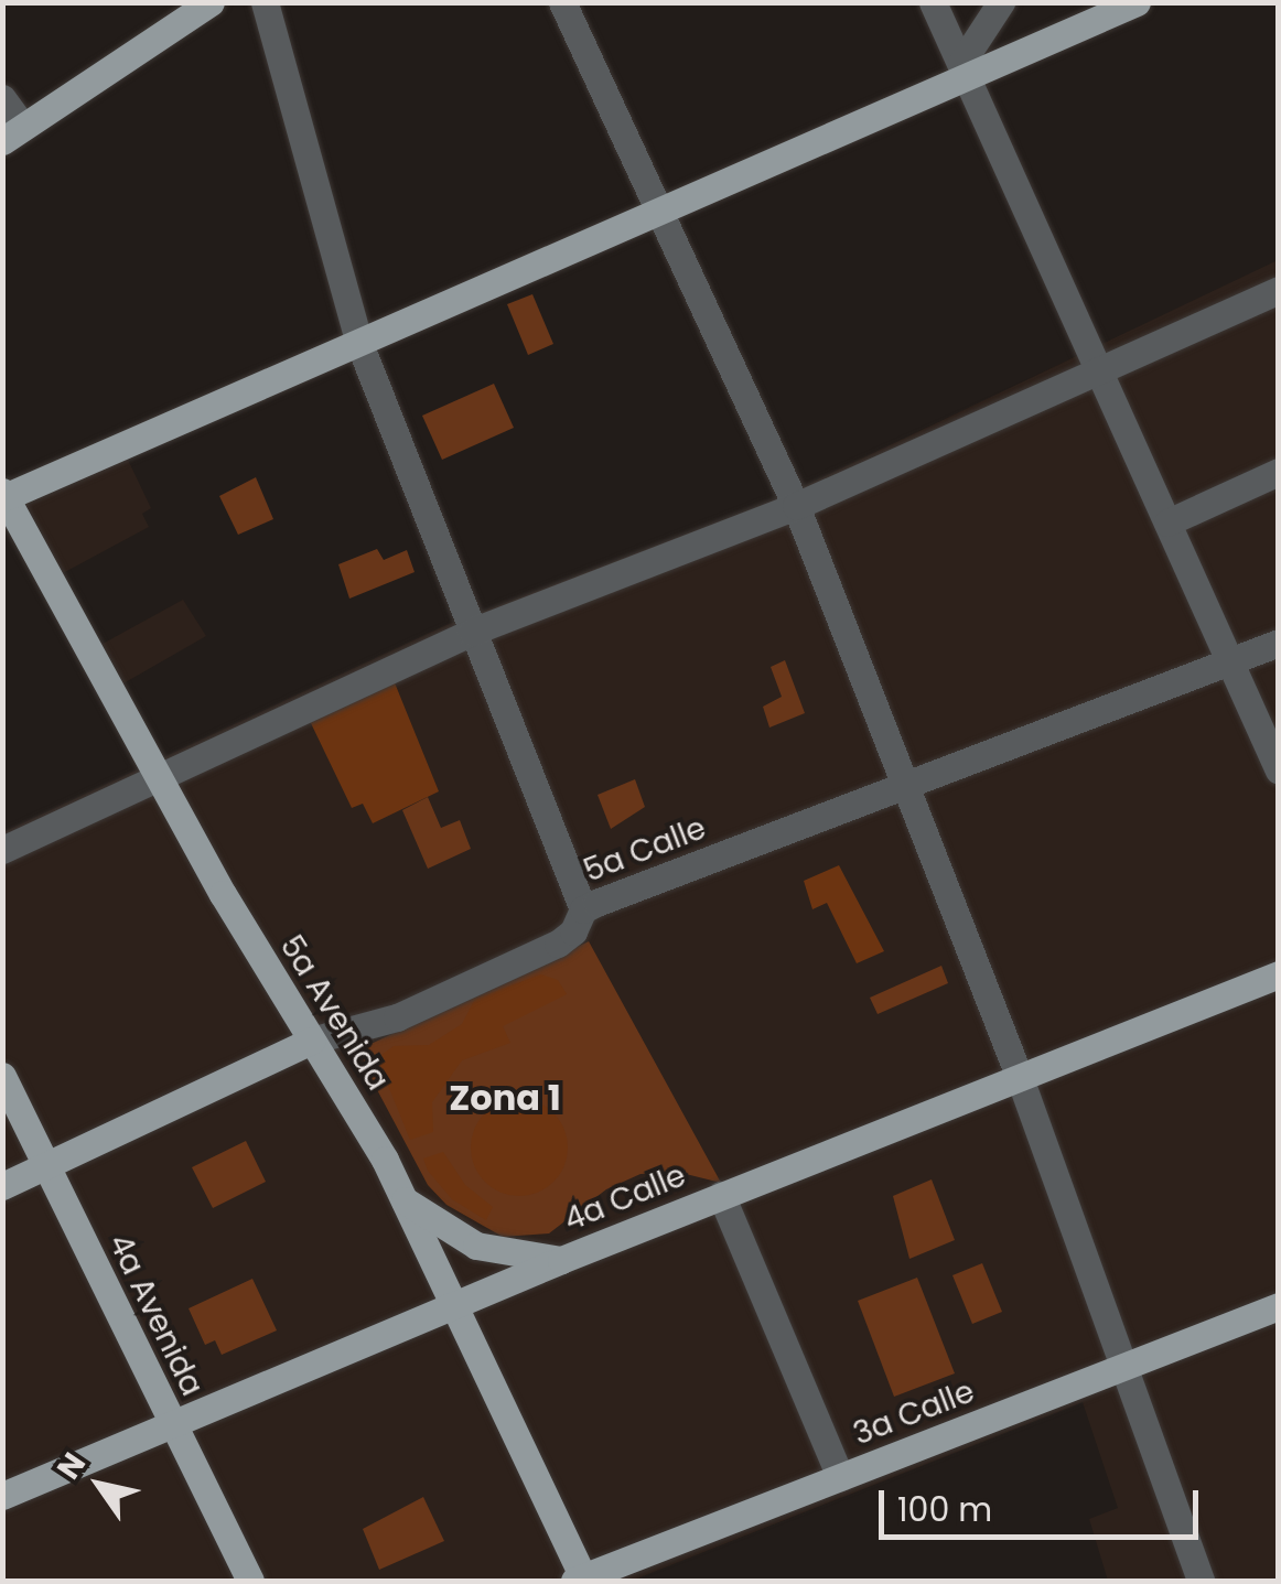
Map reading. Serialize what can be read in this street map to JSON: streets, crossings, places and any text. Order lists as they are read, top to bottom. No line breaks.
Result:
{"streets":{"main road":["5a Calle","5a Avenida","4a Calle","4a Avenida","3a Calle"]},"crossings":[["5a Calle","5a Avenida"],["5a Calle","4a Avenida"],["5a Avenida","4a Calle"],["5a Avenida","3a Calle"],["4a Calle","4a Avenida"]],"districts":["Zona 1"],"scale_bar":"100 m","north":"top left"}
